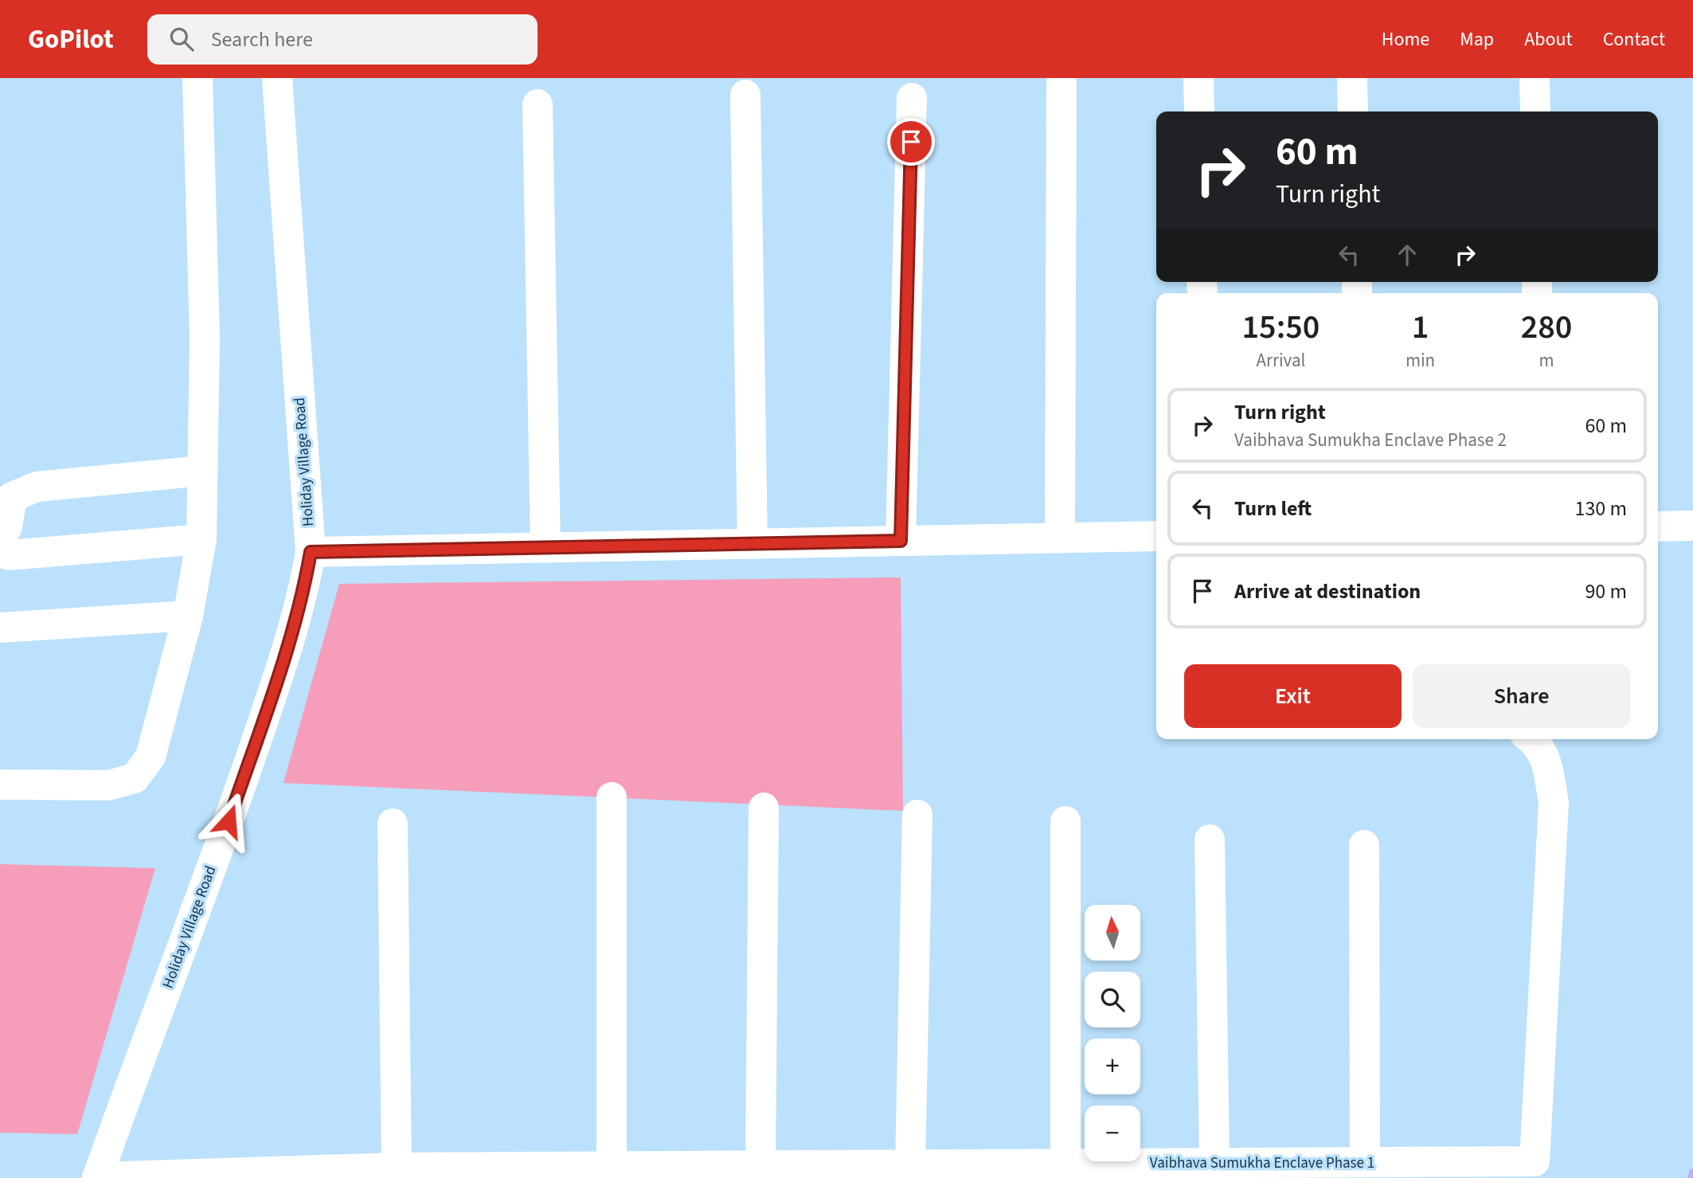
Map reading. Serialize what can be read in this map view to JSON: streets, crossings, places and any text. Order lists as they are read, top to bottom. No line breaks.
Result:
{"streets":{"street":["Holiday Village Road","Vaibhava Sumukha Enclave Phase 1"]},"crossings":[["Holiday Village Road","Vaibhava Sumukha Enclave Phase 1"]],"north":"top","page":{"header":"GoPilot","search":"Search here","nav":["Home","Map","About","Contact"],"turn":["60 m","Turn right"],"eta":["15:50","Arrival","1","min","280","m"],"list":[{"name":"Turn right","note":"Vaibhava Sumukha Enclave Phase 2","value":"60 m"},{"name":"Turn left","value":"130 m"},{"name":"Arrive at destination","value":"90 m"}],"buttons":["Exit","Share"],"map_buttons":["+","−"]}}
